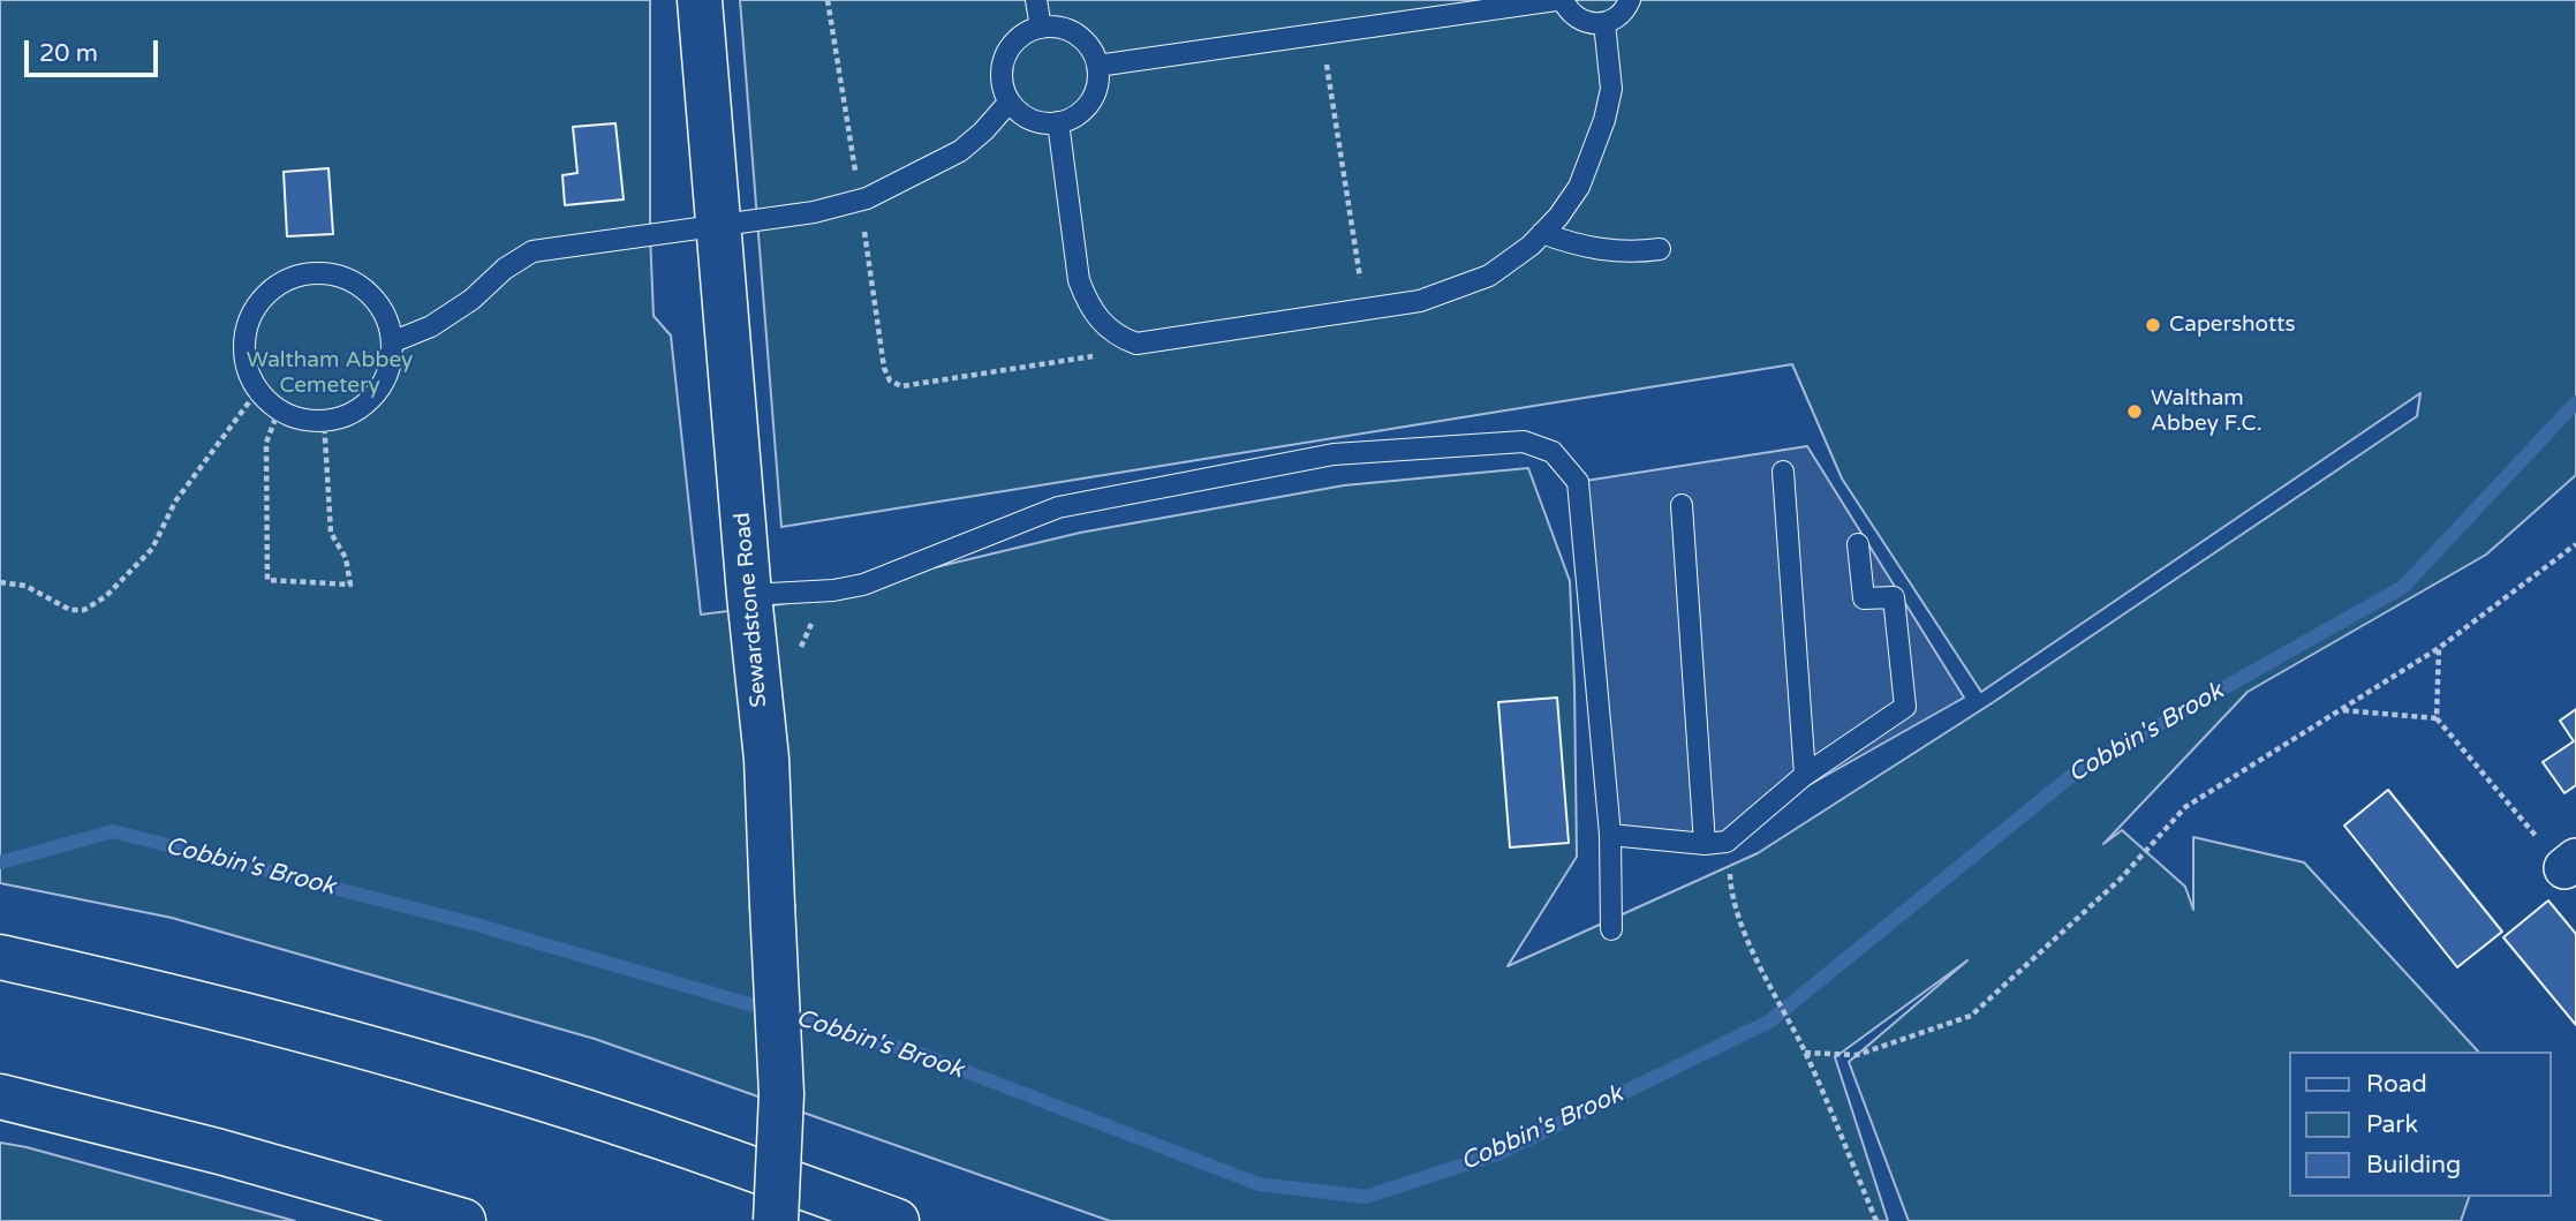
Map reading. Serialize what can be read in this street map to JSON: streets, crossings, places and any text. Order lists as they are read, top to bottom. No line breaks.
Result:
{"streets":{"main road":["Sewardstone Road"]},"water":["Cobbin's Brook"],"parks":["Waltham Abbey Cemetery"],"places":["Capershotts","Waltham Abbey F.C."],"legend":["Road","Park","Building"],"scale_bar":"20 m"}
